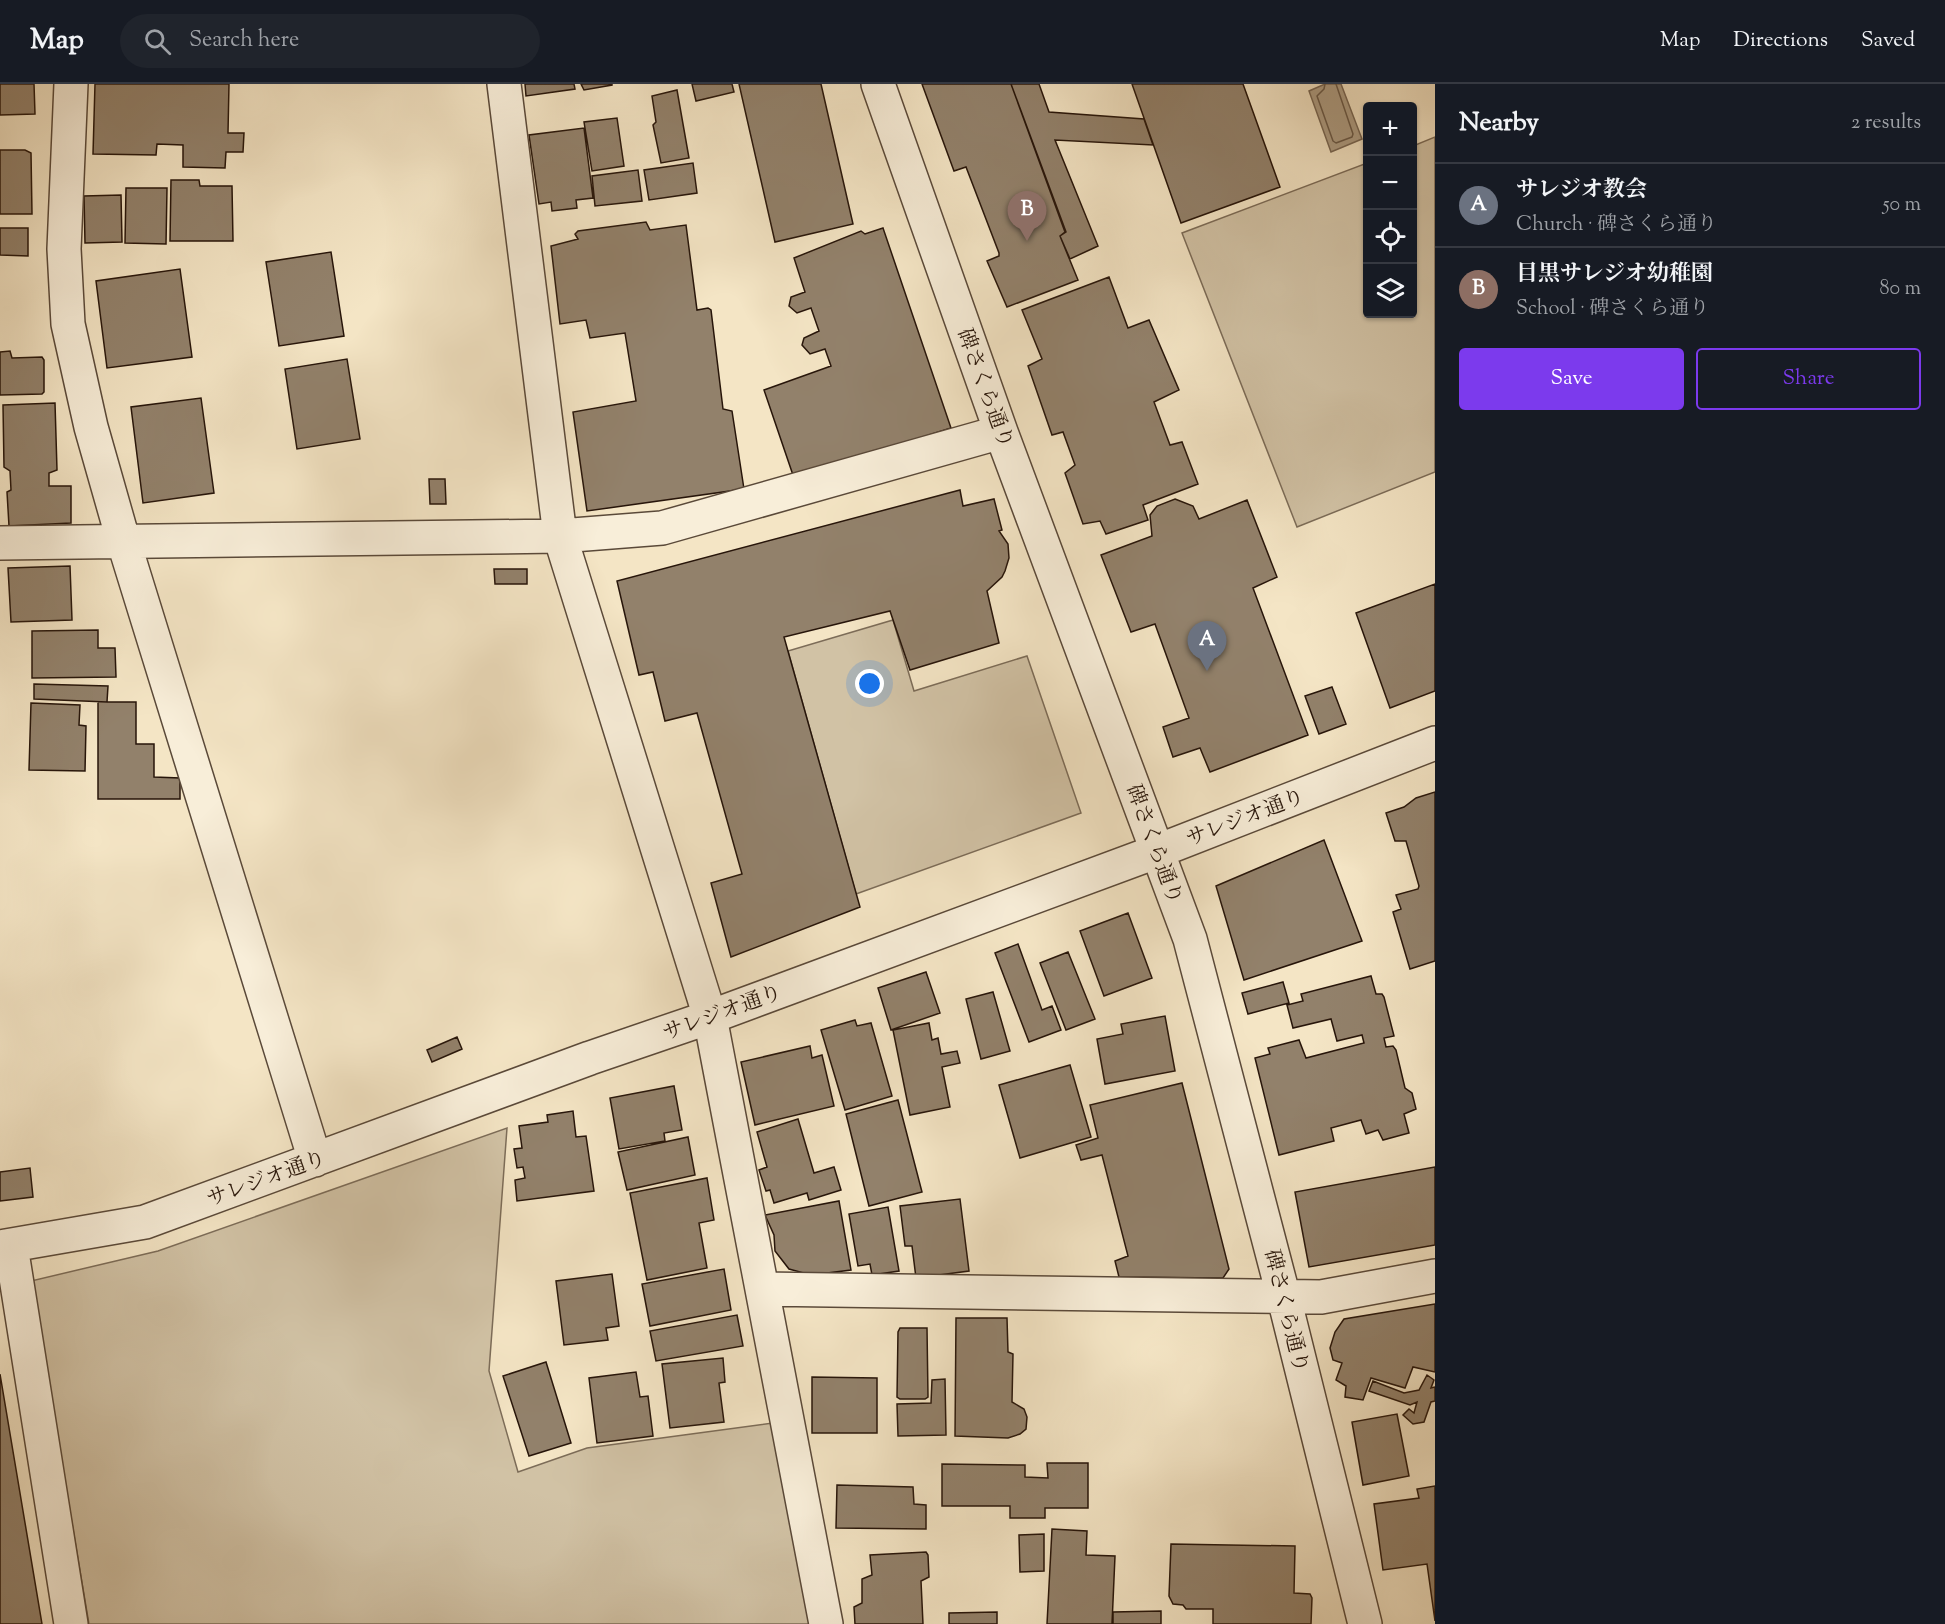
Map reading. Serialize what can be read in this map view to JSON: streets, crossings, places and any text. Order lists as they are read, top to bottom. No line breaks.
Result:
{"streets":{"street":["碑さくら通り","サレジオ通り"]},"crossings":[["碑さくら通り","サレジオ通り"]],"page":{"header":"Map","search":"Search here","nav":["Map","Directions","Saved"],"heading":["Nearby","2 results"],"map_buttons":["+","−"],"list":[{"mark":"A","name":"サレジオ教会","note":"Church · 碑さくら通り","value":"50 m"},{"mark":"B","name":"目黒サレジオ幼稚園","note":"School · 碑さくら通り","value":"80 m"}],"pins":["B","A"],"buttons":["Save","Share"]}}
